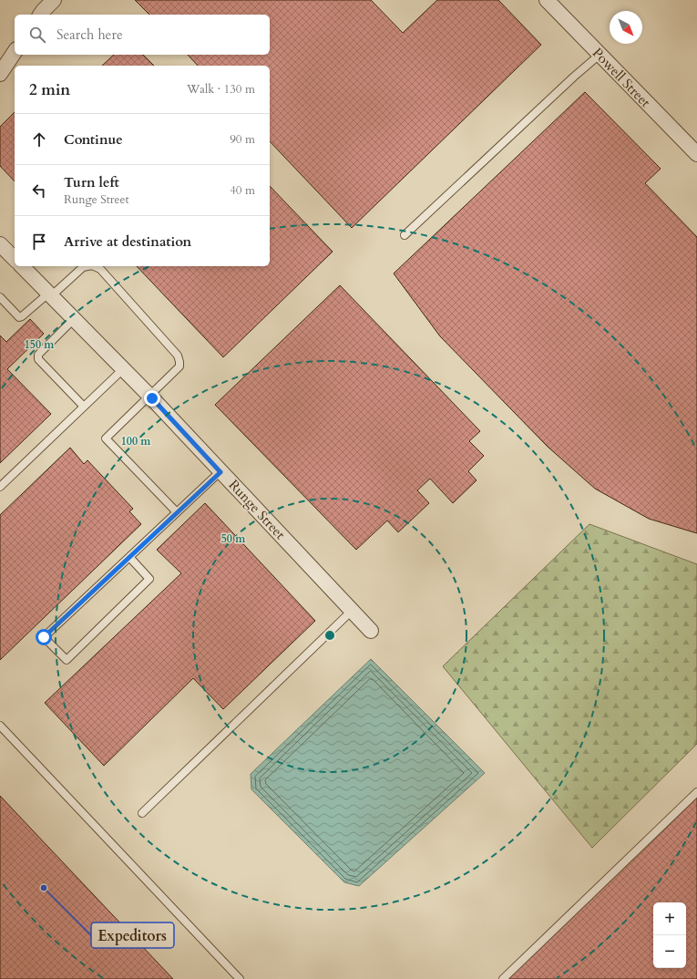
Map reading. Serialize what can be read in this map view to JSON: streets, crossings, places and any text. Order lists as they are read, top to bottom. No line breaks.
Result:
{"streets":{"street":["Powell Street","Runge Street"]},"places":["Expeditors"],"north":"bottom right","page":{"search":"Search here","heading":["2 min","Walk · 130 m"],"list":[["Continue","90 m"],["Turn left","Runge Street","40 m"],"Arrive at destination"],"map_buttons":["+","−"]},"rings":["150 m","100 m","50 m"]}
